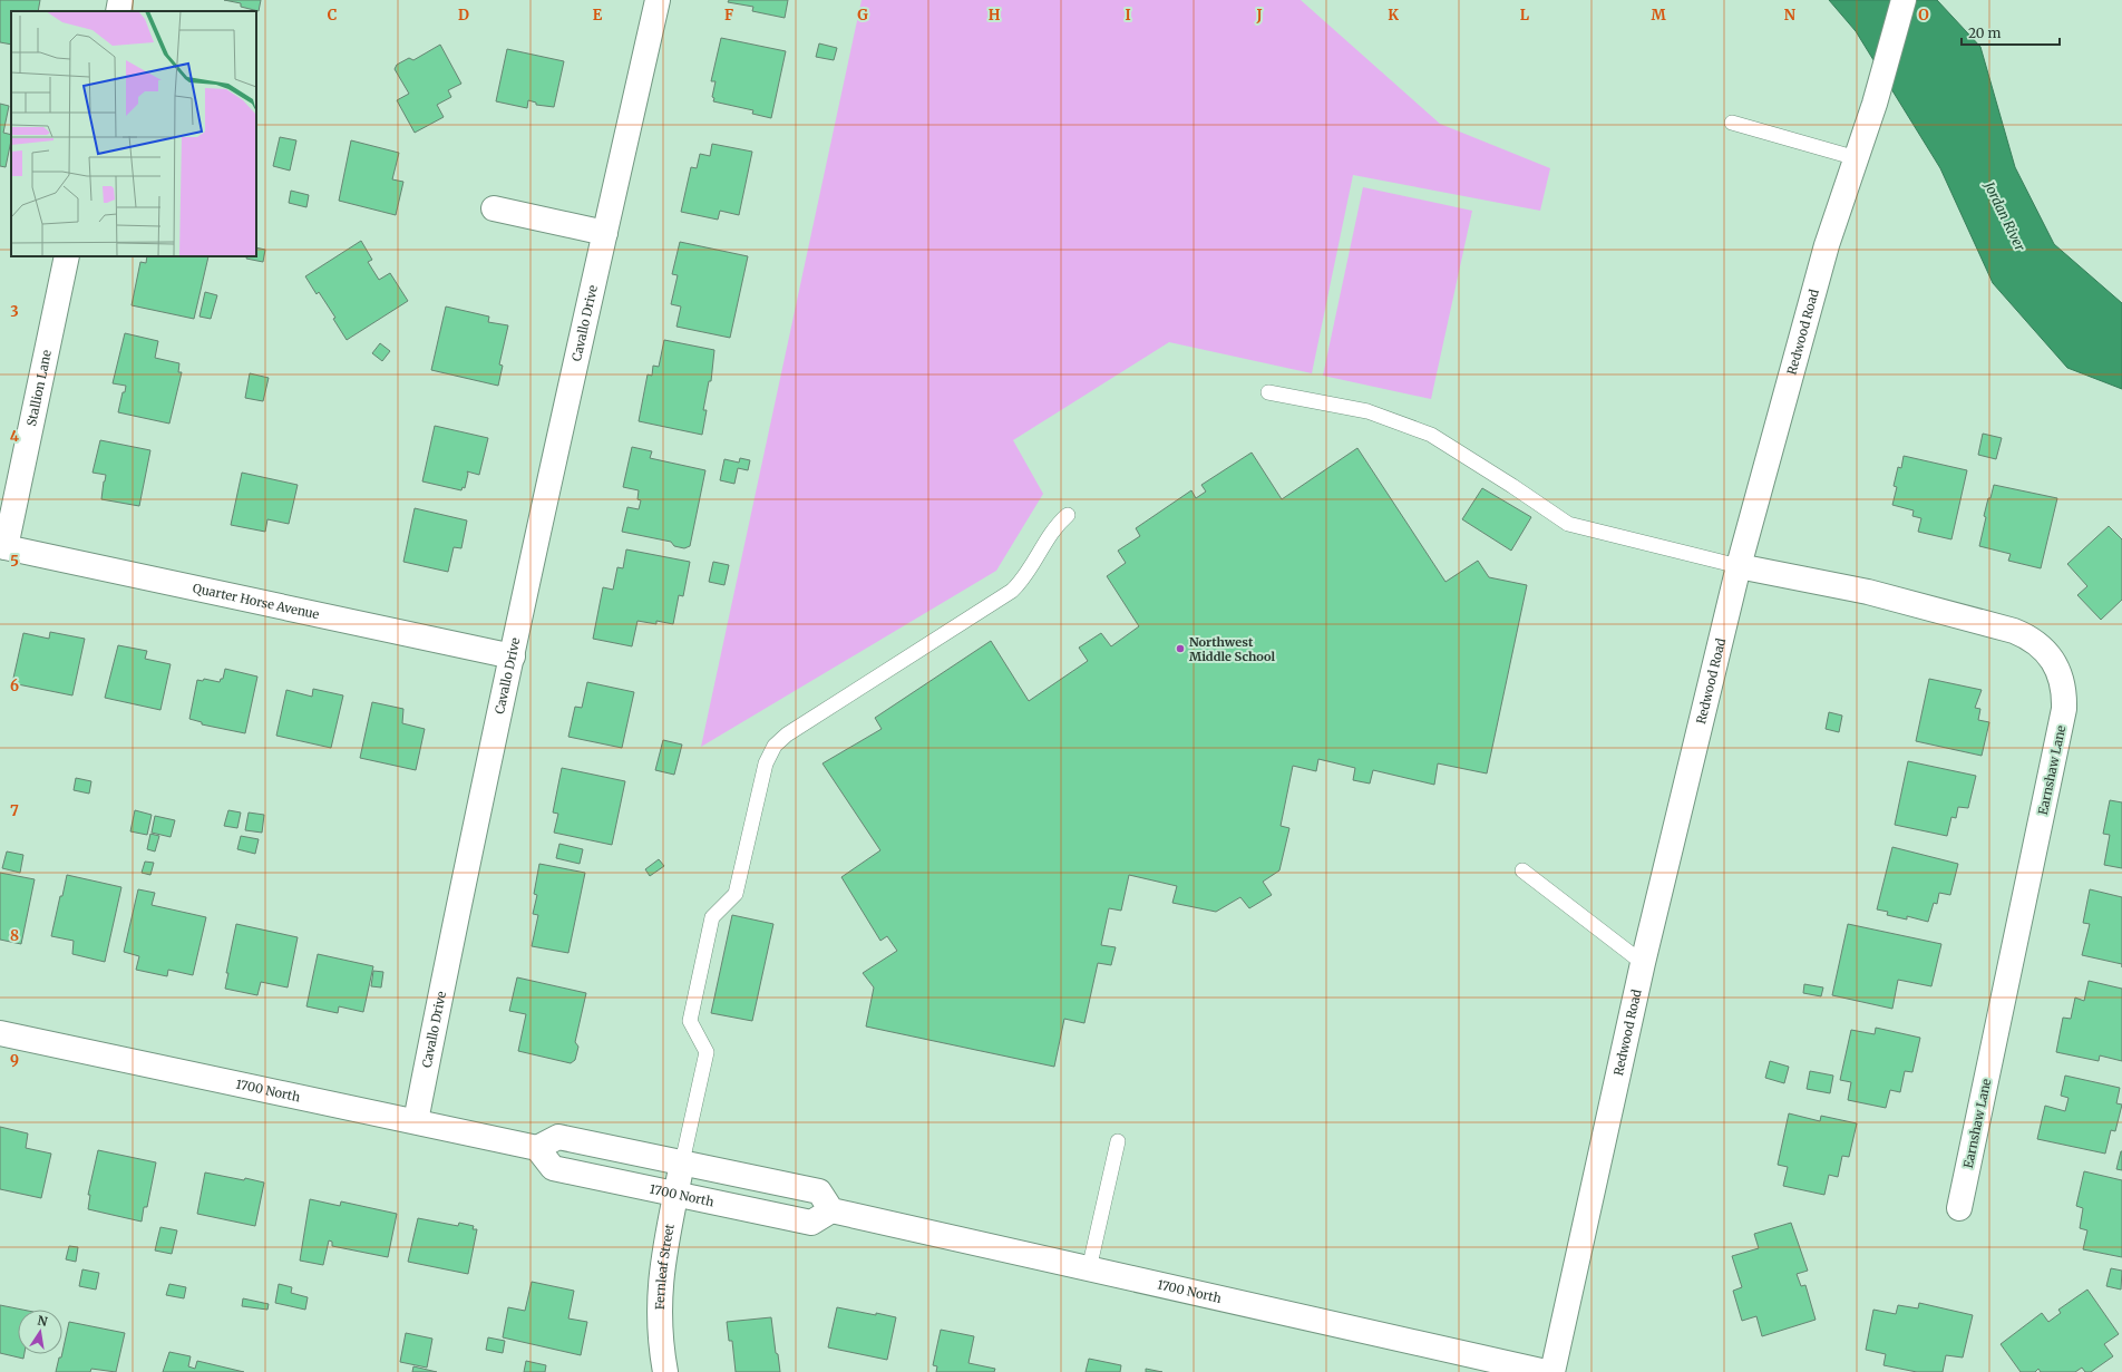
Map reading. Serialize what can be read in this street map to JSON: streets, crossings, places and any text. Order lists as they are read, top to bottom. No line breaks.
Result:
{"streets":{"street":["Cavallo Drive","Redwood Road","Stallion Lane","Quarter Horse Avenue","Earnshaw Lane","1700 North","Fernleaf Street"]},"crossings":[["Cavallo Drive","Quarter Horse Avenue"],["Cavallo Drive","1700 North"],["Redwood Road","Earnshaw Lane"],["Stallion Lane","Quarter Horse Avenue"],["1700 North","Fernleaf Street"]],"water":["Jordan River"],"places":["Northwest Middle School"],"scale_bar":"20 m","north":"top","grid":{"columns":["C","D","E","F","G","H","I","J","K","L","M","N","O"],"rows":["3","4","5","6","7","8","9"]}}
